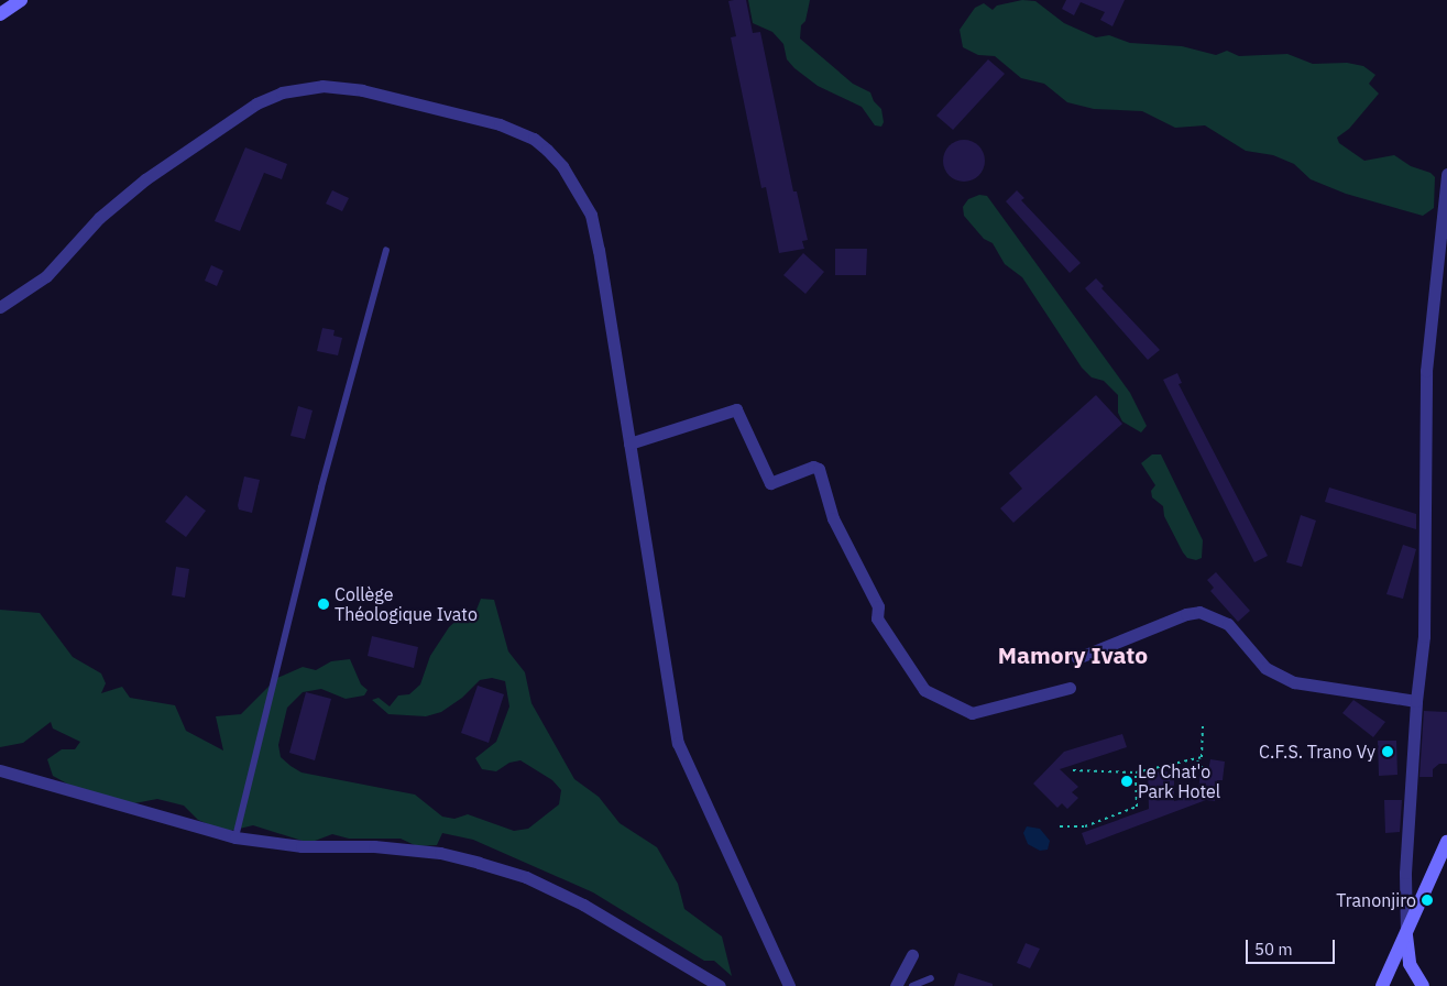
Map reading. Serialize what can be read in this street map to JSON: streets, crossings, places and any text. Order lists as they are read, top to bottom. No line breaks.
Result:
{"districts":["Mamory Ivato"],"places":["Collège Théologique Ivato","C.F.S. Trano Vy","Le Chat'o Park Hotel","Tranonjiro"],"scale_bar":"50 m"}
